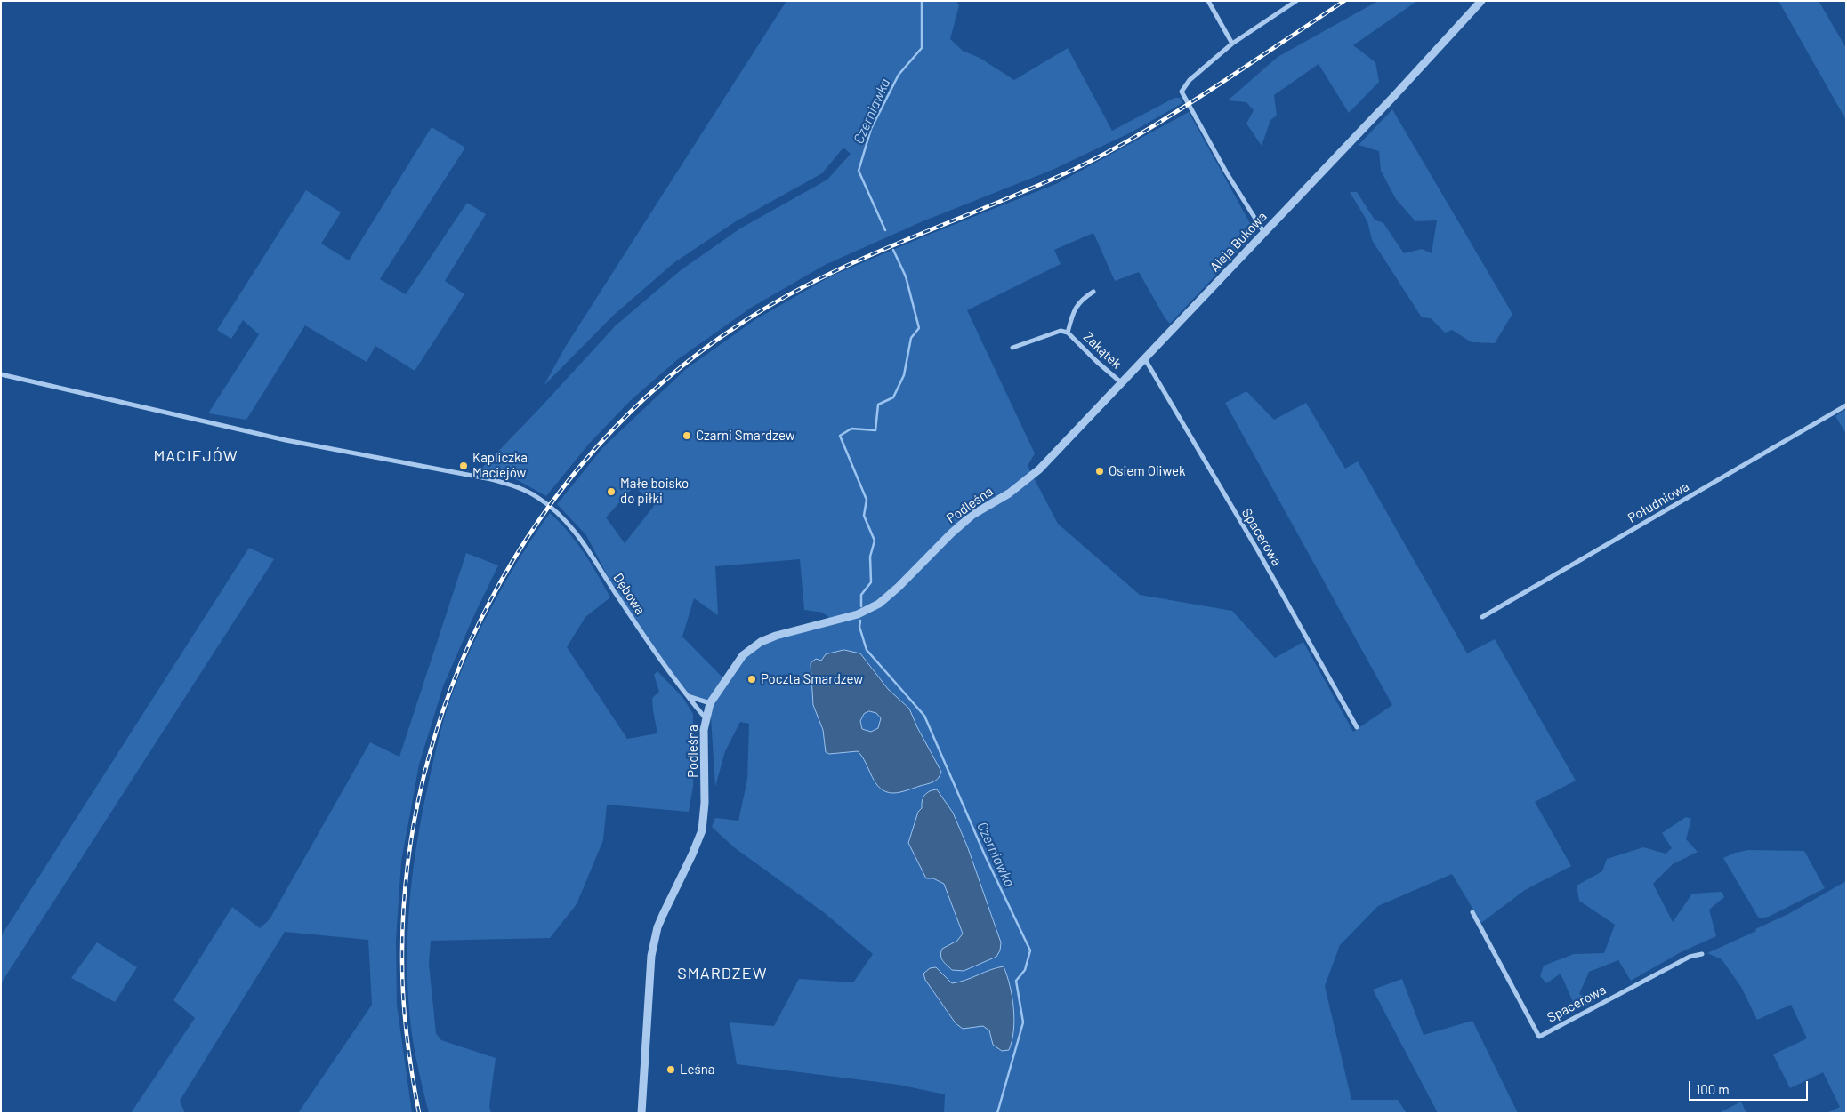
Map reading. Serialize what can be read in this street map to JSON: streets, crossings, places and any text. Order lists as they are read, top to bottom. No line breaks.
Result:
{"streets":{"street":["Aleja Bukowa","Zakątek","Południowa","Podleśna","Spacerowa","Dębowa"]},"crossings":[["Aleja Bukowa","Zakątek"],["Aleja Bukowa","Podleśna"],["Aleja Bukowa","Spacerowa"],["Podleśna","Dębowa"]],"districts":["MACIEJÓW","SMARDZEW"],"water":["Czerniawka"],"places":["Czarni Smardzew","Kapliczka Maciejów","Osiem Oliwek","Małe boisko do piłki","Poczta Smardzew","Leśna"],"scale_bar":"100 m"}
